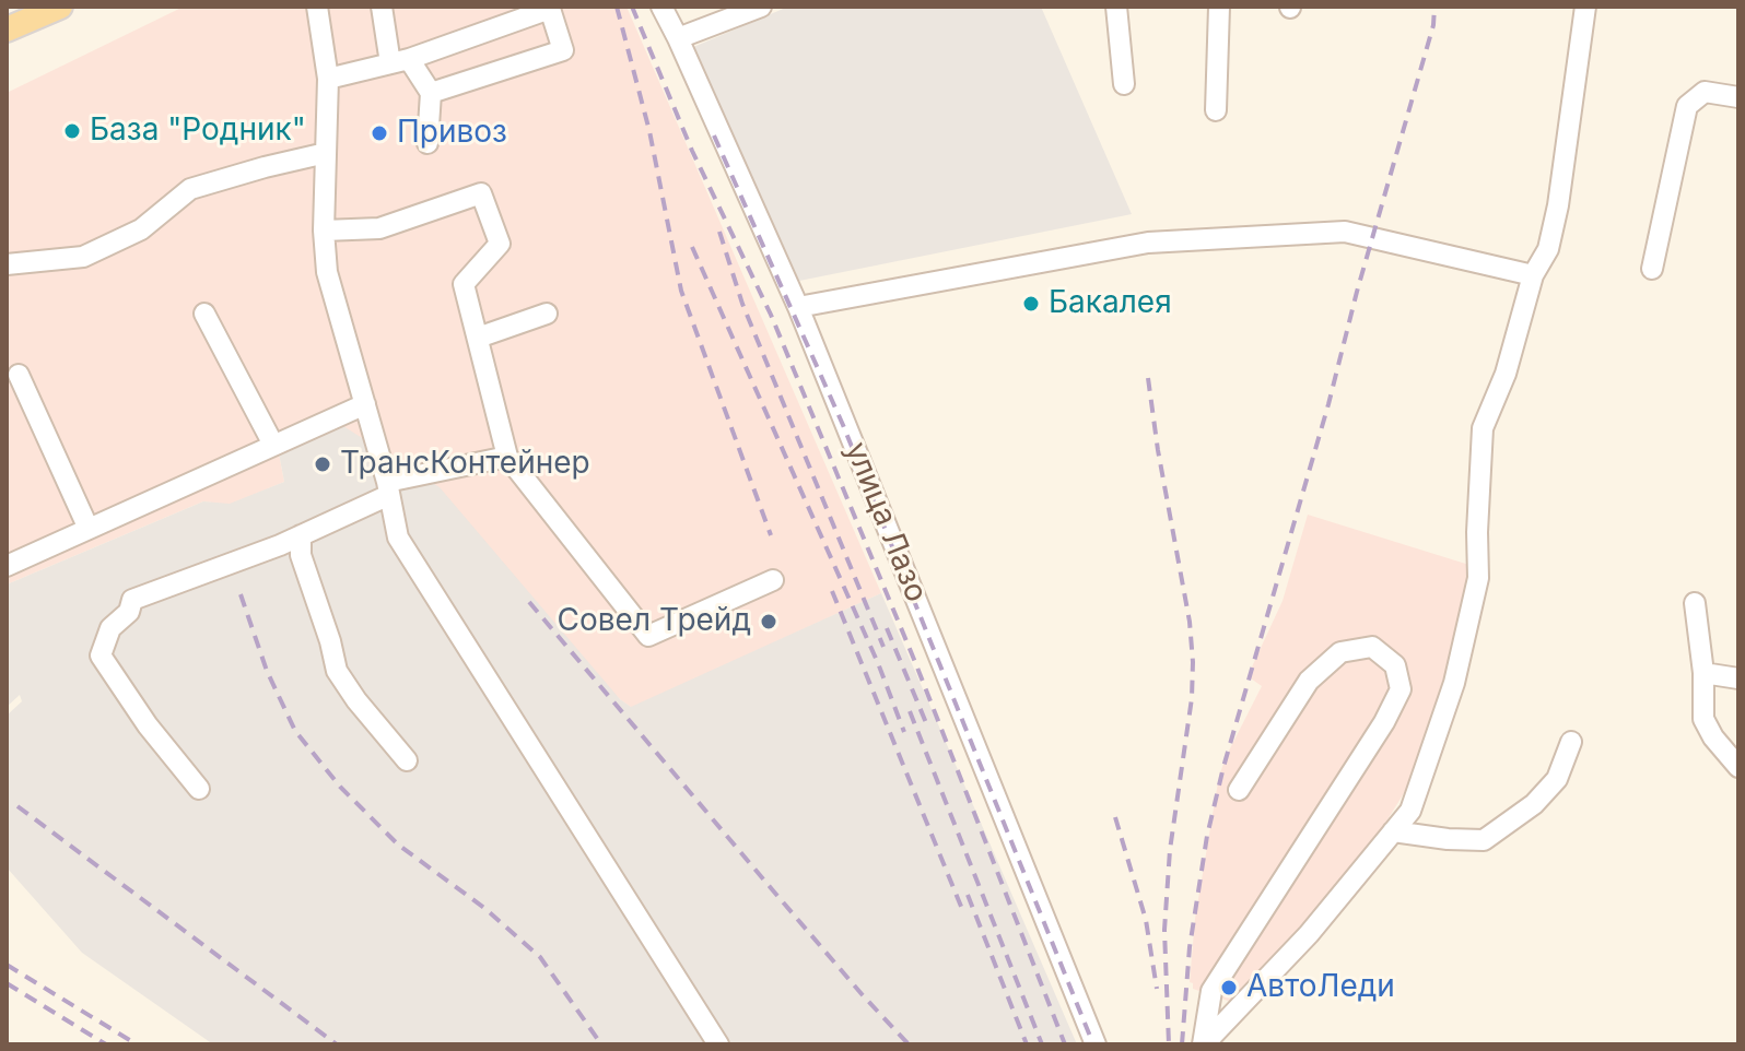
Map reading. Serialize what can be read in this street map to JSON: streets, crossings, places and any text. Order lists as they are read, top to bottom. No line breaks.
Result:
{"streets":{"street":["улица Лазо"]},"places":["База \"Родник\"","Привоз","Бакалея","ТрансКонтейнер","Совел Трейд","АвтоЛеди"]}
